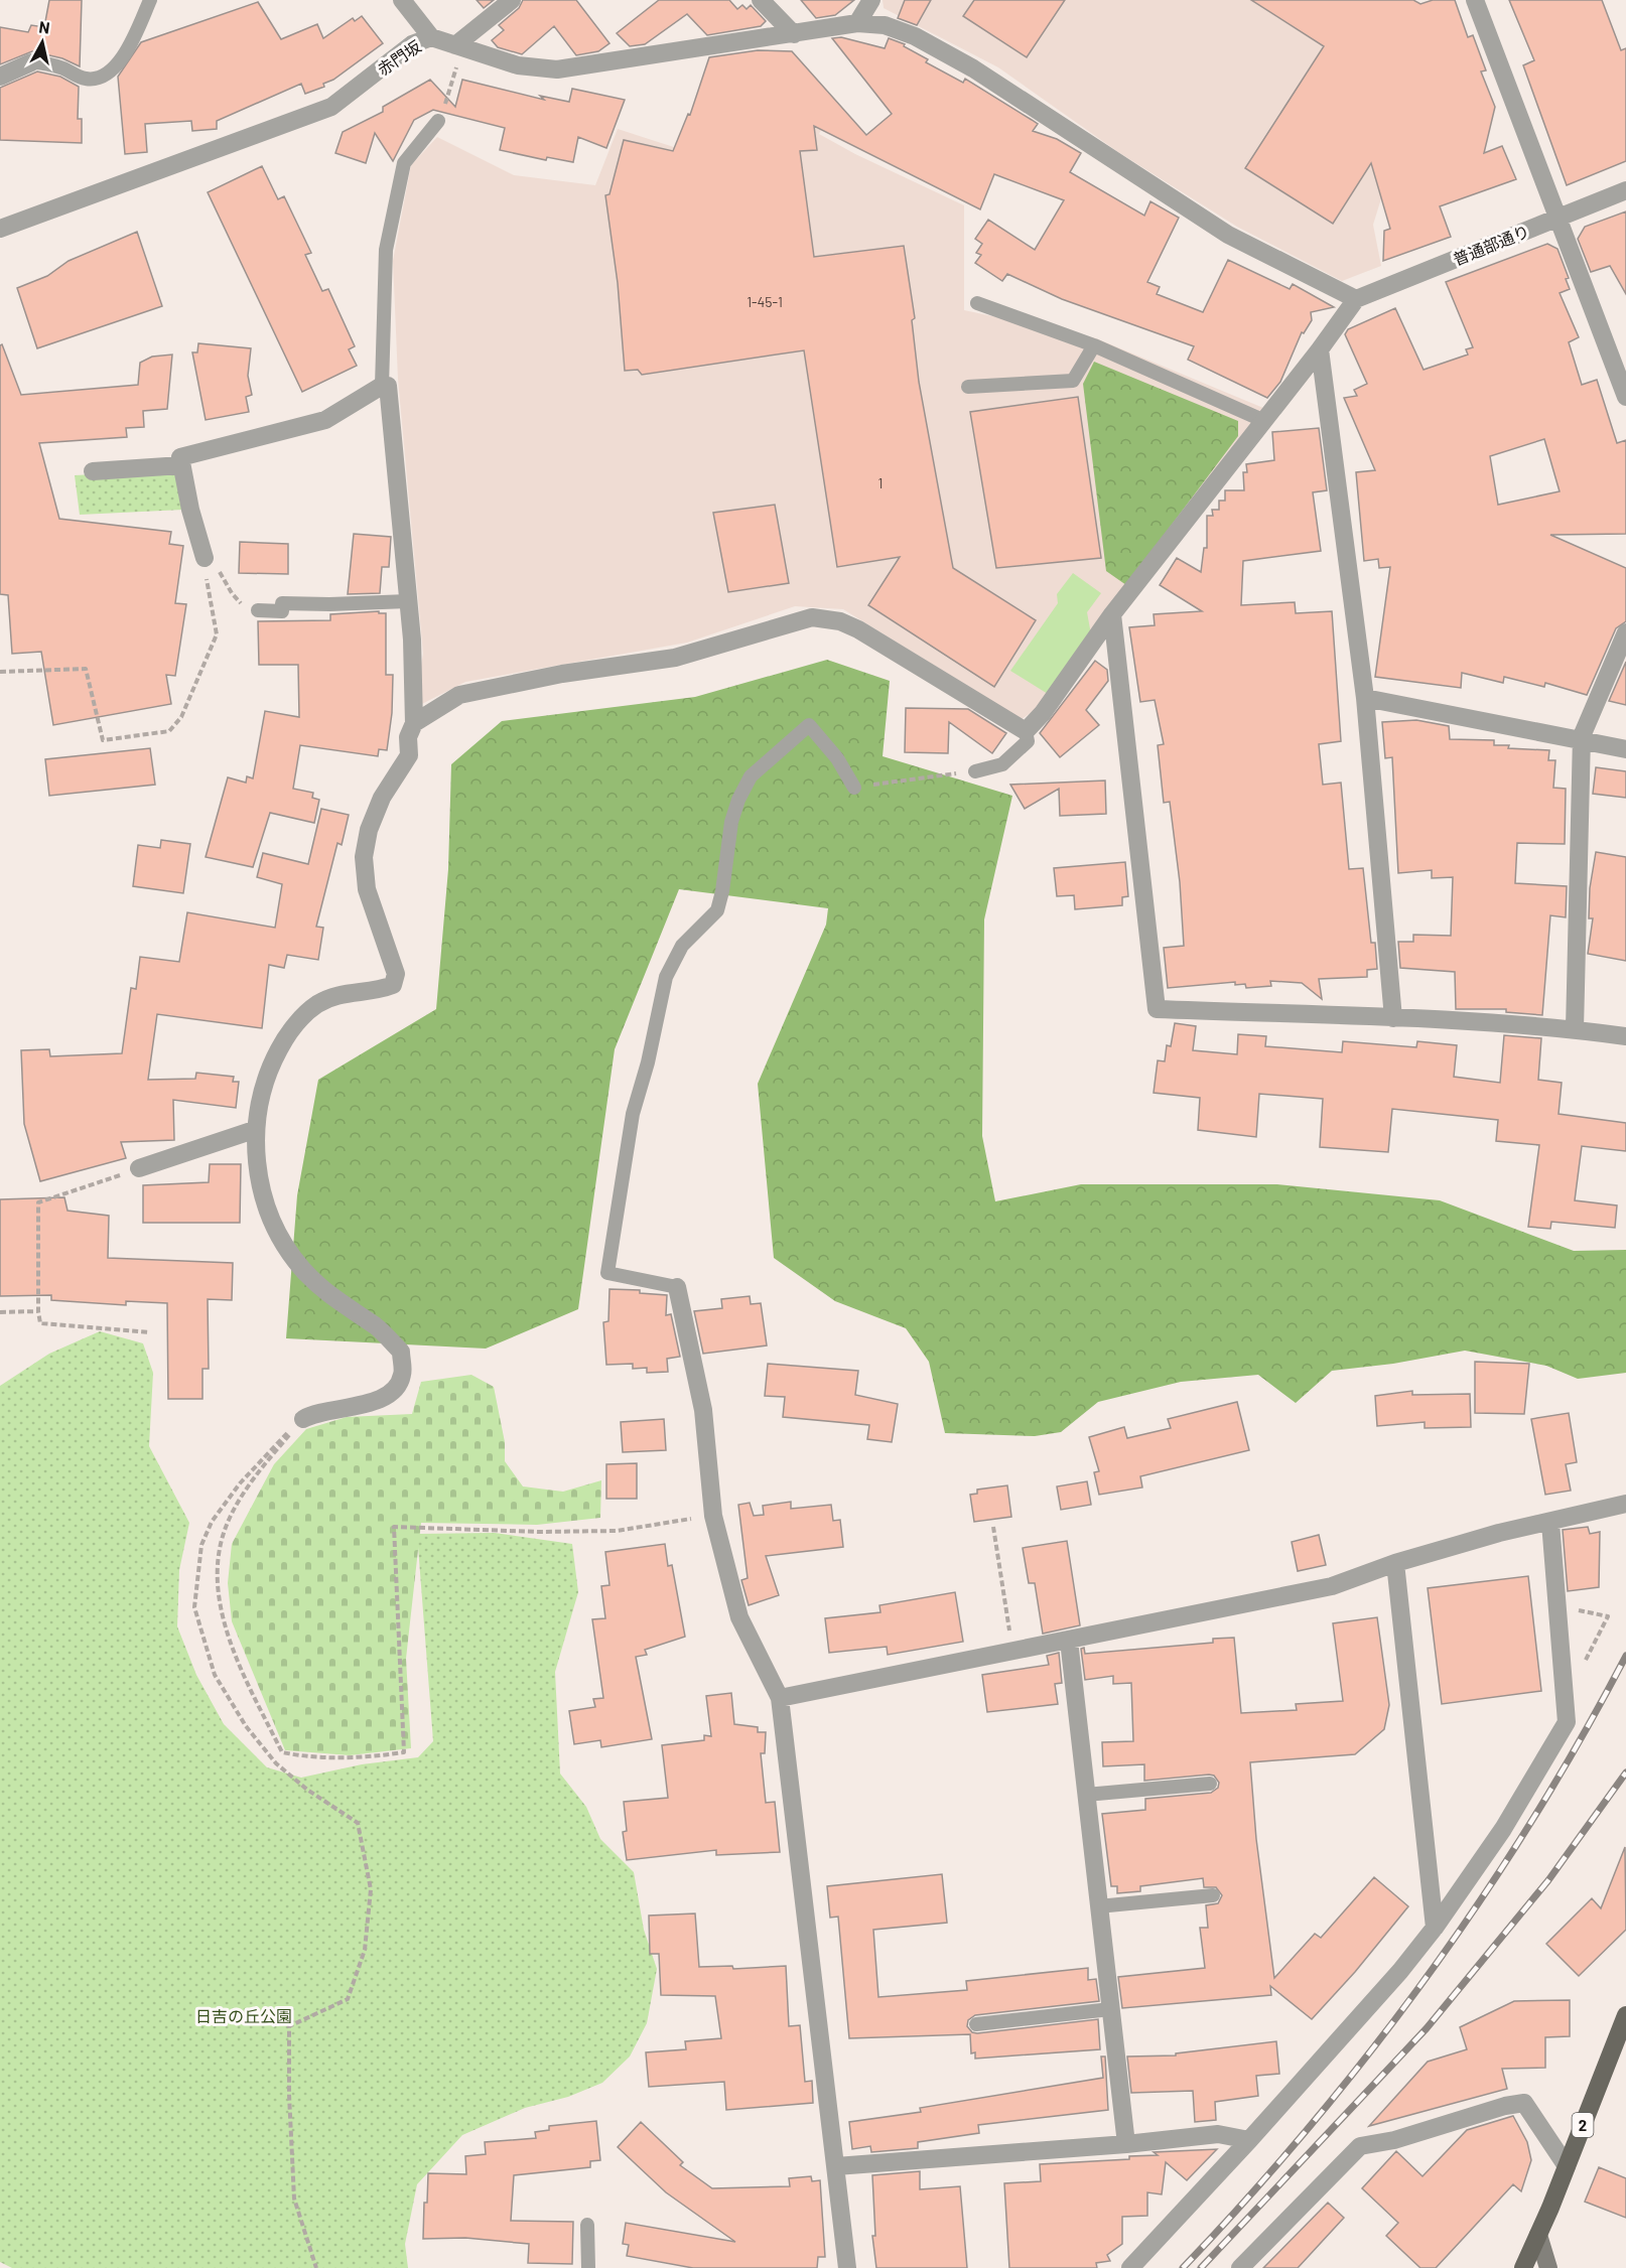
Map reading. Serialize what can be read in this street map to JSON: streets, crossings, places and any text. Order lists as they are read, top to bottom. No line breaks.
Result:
{"streets":{"main road":["2"],"street":["赤門坂","普通部通り"]},"crossings":[["赤門坂","普通部通り"]],"parks":["日吉の丘公園"],"house_numbers":["1-45-1","1"],"north":"top"}
